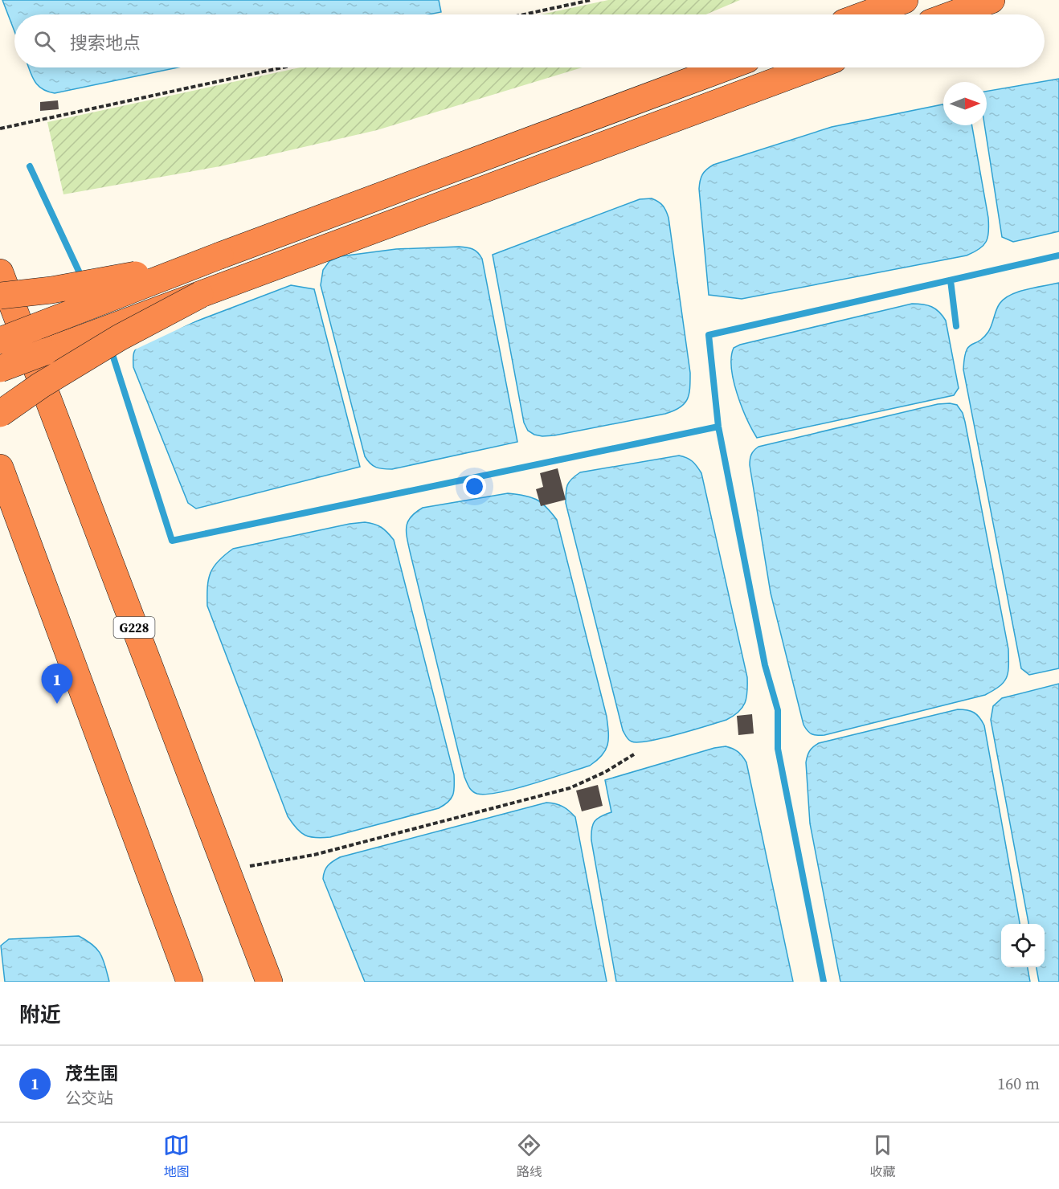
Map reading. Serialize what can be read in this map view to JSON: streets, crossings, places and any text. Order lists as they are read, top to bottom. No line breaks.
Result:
{"streets":{"highway":["G228"]},"north":"right","page":{"search":"搜索地点","pins":"1","heading":"附近","list":[{"mark":"1","name":"茂生围","note":"公交站","value":"160 m"}],"nav":["地图","路线","收藏"]}}
